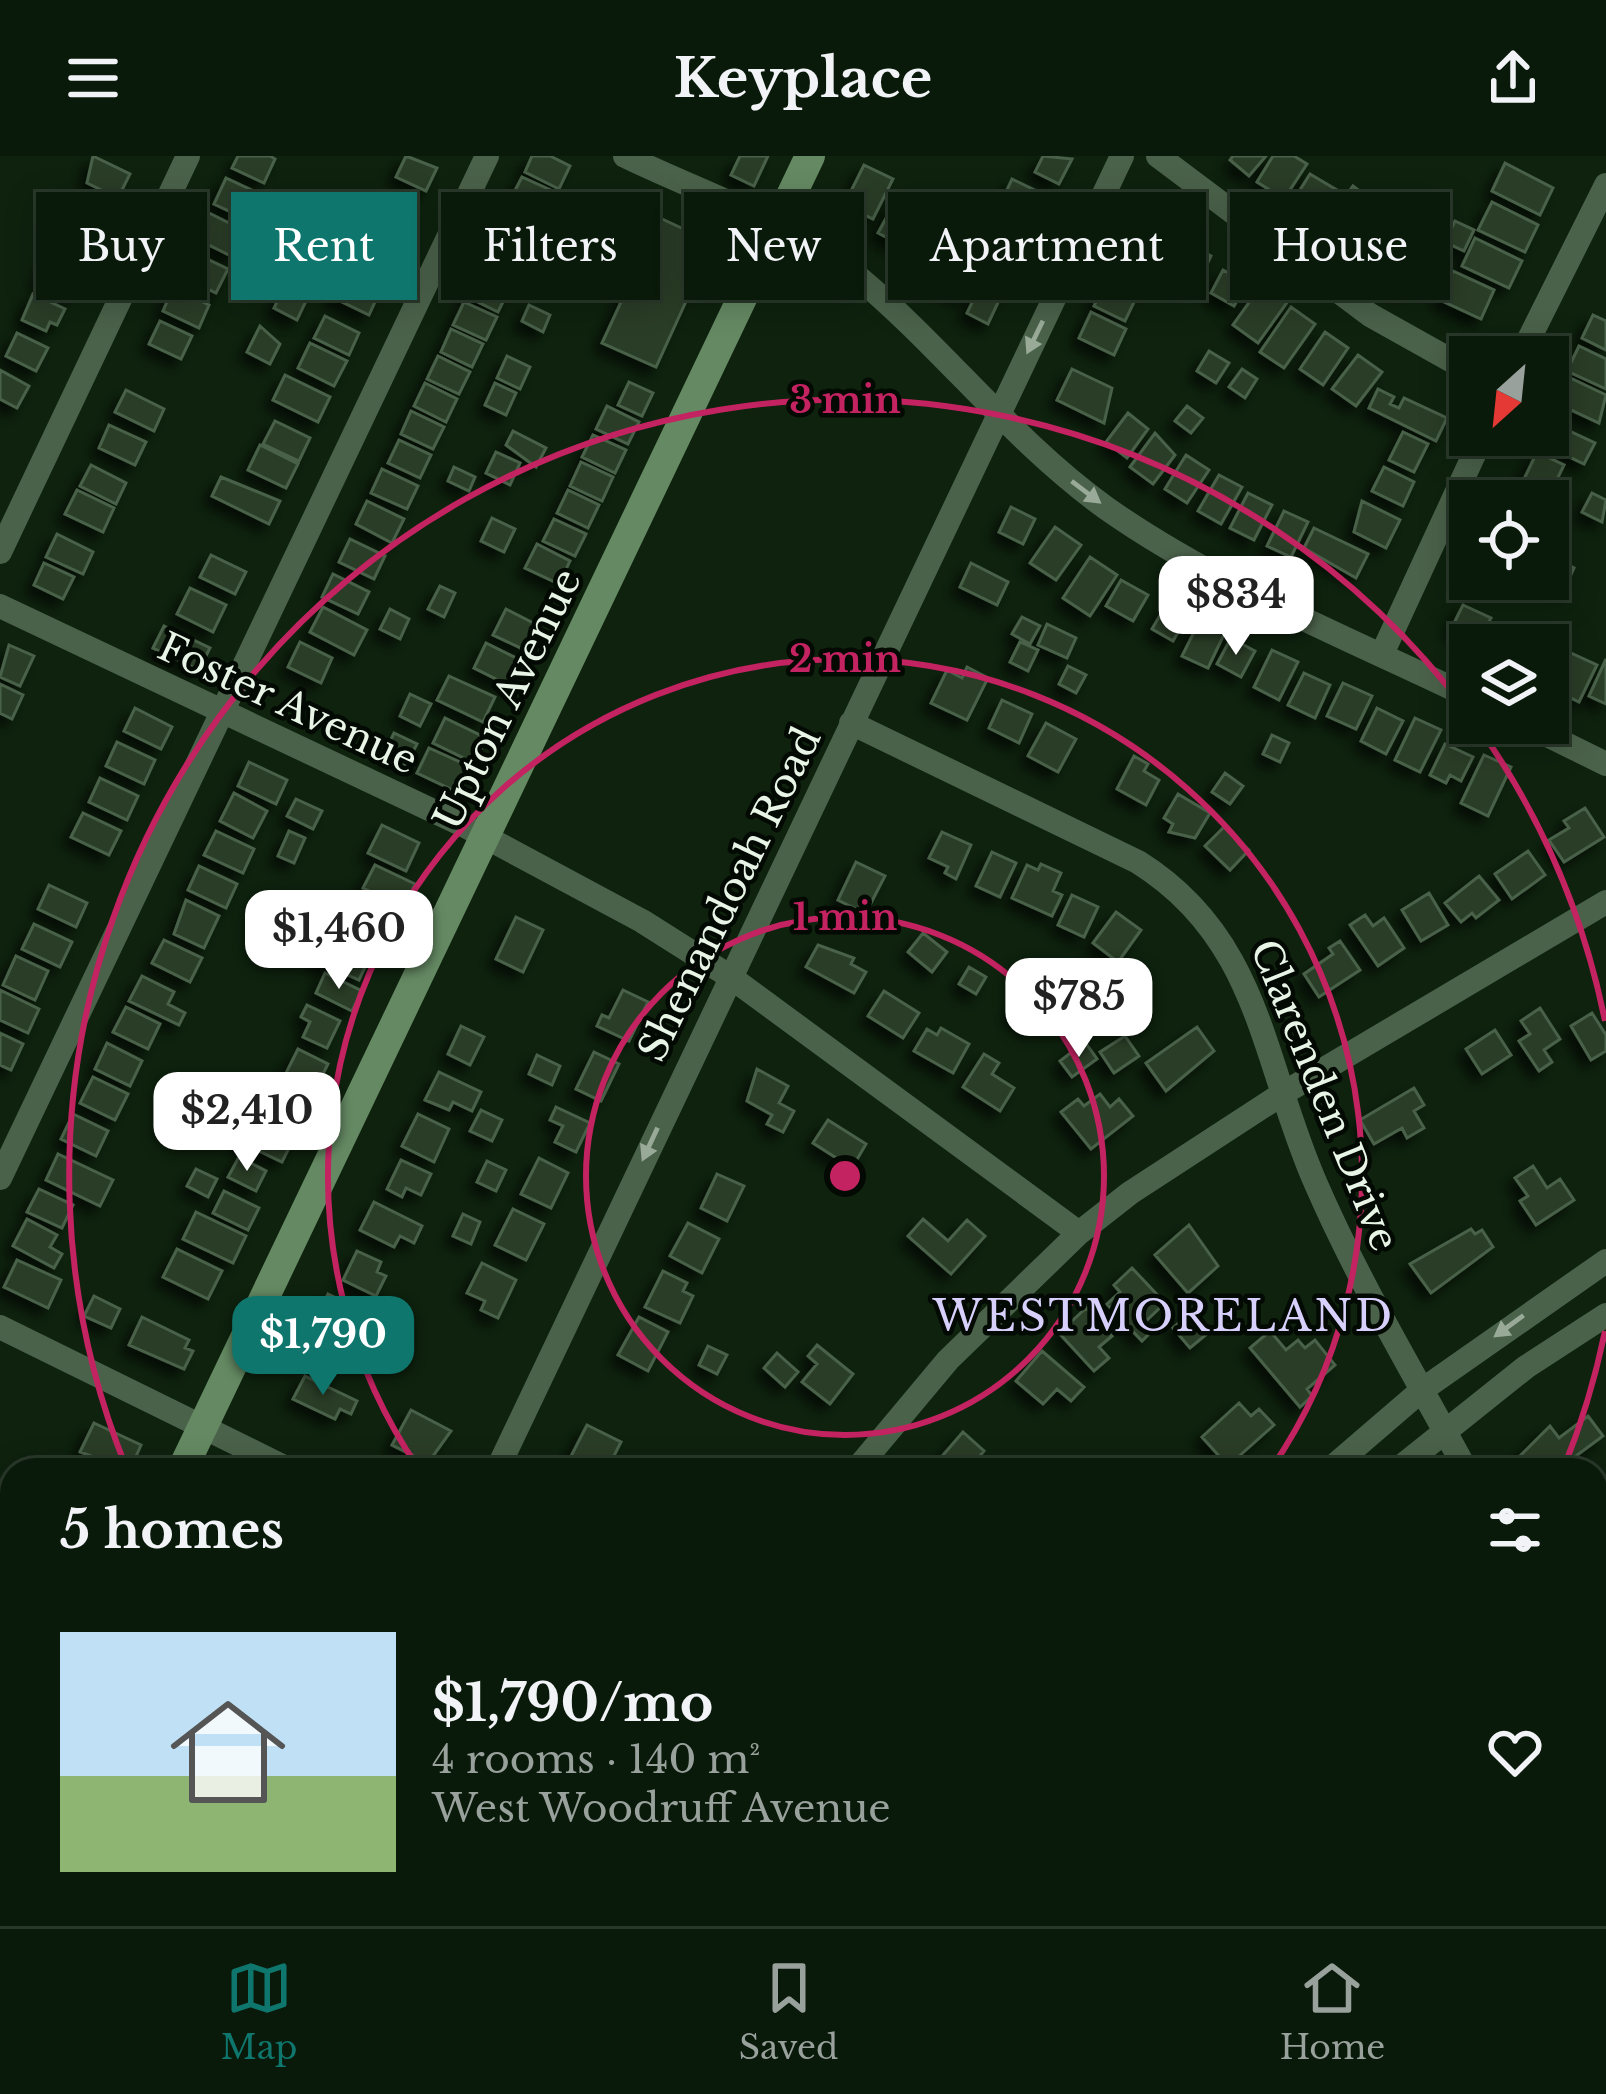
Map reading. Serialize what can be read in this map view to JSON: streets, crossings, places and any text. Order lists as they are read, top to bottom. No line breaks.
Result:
{"streets":{"street":["Upton Avenue","Foster Avenue","Shenandoah Road","Clarenden Drive"]},"crossings":[["Upton Avenue","Foster Avenue"],["Foster Avenue","Shenandoah Road"],["Shenandoah Road","Clarenden Drive"]],"one_way":["Shenandoah Road"],"districts":["WESTMORELAND"],"north":"bottom left","page":{"header":"Keyplace","chip":["Buy","Rent","Filters","New","Apartment","House"],"price":["$834","$1,460","$785","$2,410","$1,790"],"heading":"5 homes","list":[{"name":"$1,790/mo","note":"4 rooms · 140 m² · West Woodruff Avenue"}],"tabs":["Map","Saved","Home"]},"rings":["3 min","2 min","1 min"]}
